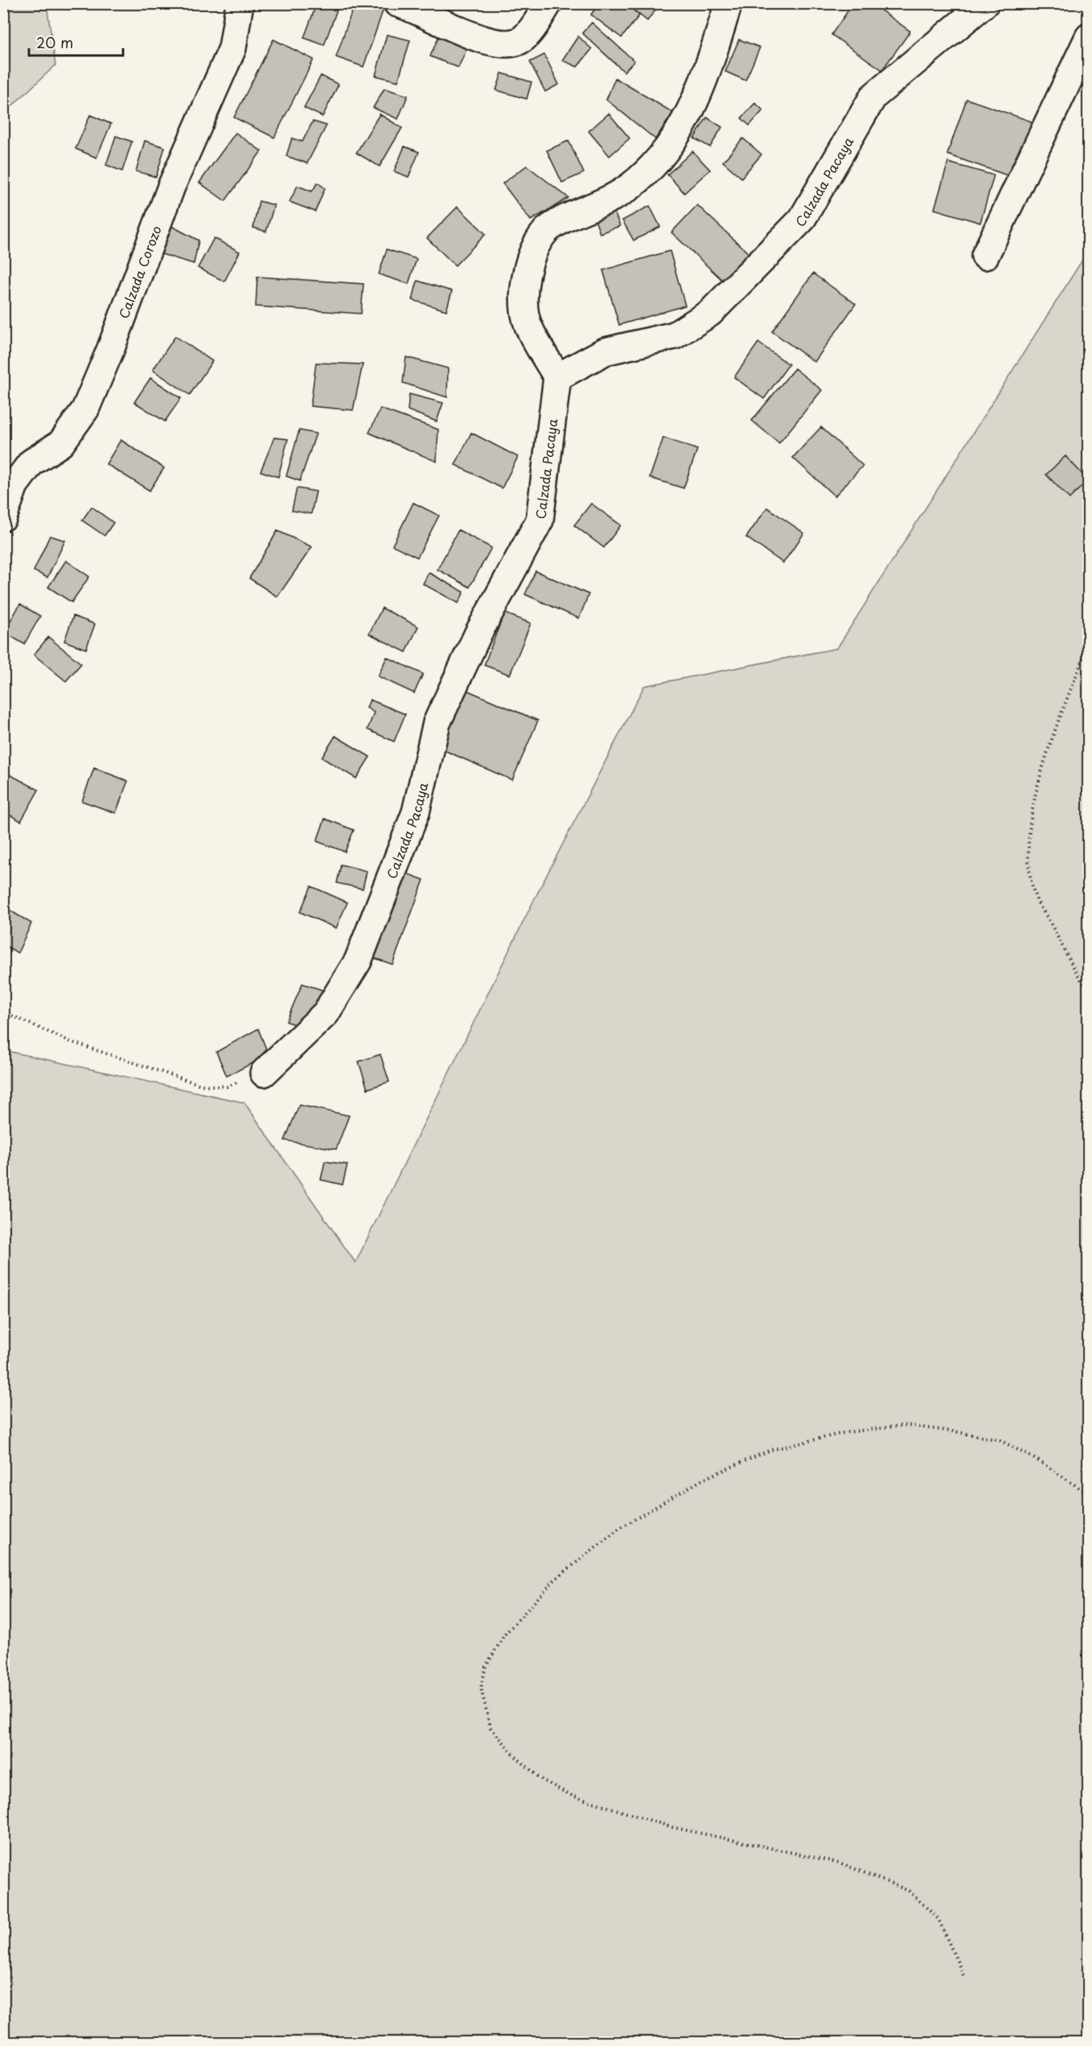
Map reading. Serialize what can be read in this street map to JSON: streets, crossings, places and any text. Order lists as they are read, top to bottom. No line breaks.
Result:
{"streets":{"street":["Calzada Pacaya","Calzada Corozo"]},"scale_bar":"20 m"}
